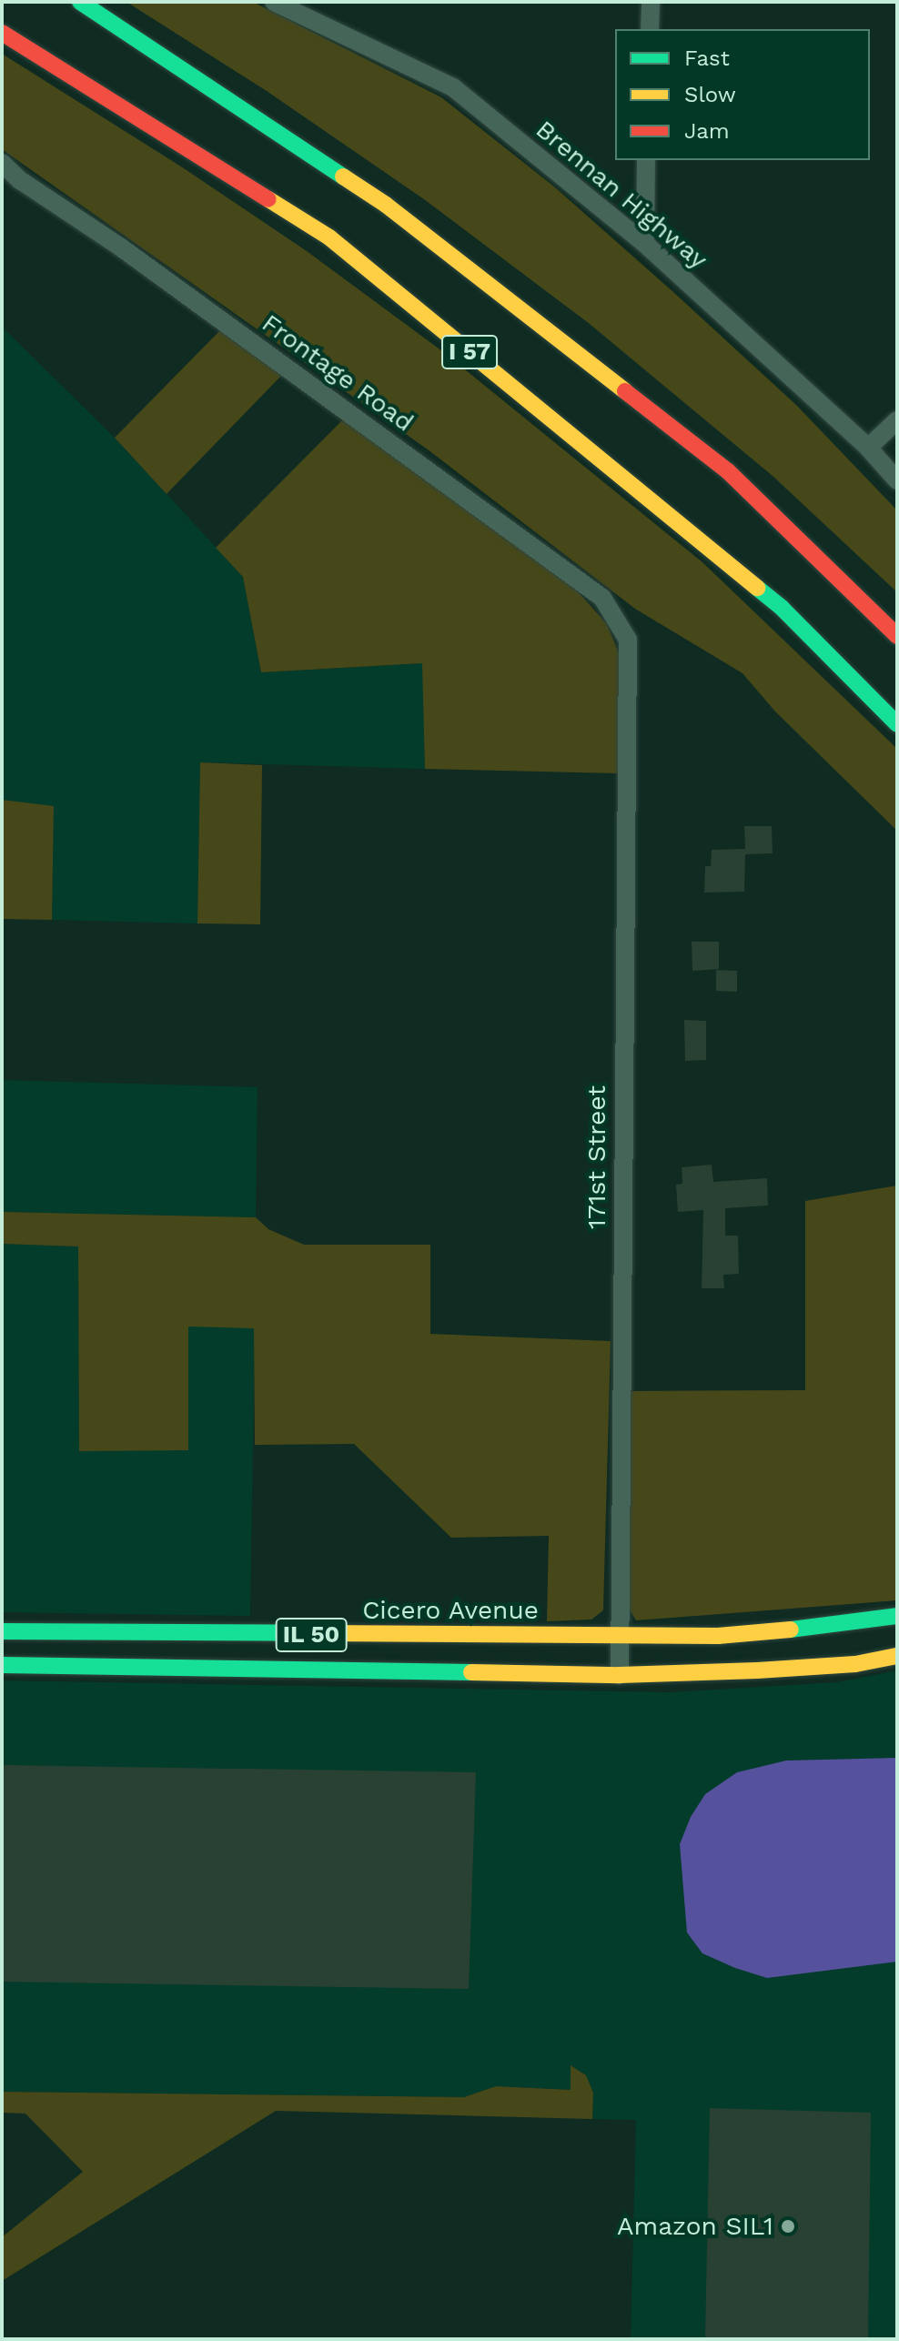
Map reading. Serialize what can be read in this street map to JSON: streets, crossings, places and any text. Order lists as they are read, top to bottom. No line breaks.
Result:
{"streets":{"main road":["I 57","Cicero Avenue","IL 50"],"street":["Brennan Highway","Frontage Road","171st Street"]},"crossings":[["Frontage Road","171st Street"],["171st Street","Cicero Avenue"],["171st Street","IL 50"]],"places":["Amazon SIL1"],"legend":["Fast","Slow","Jam"]}
